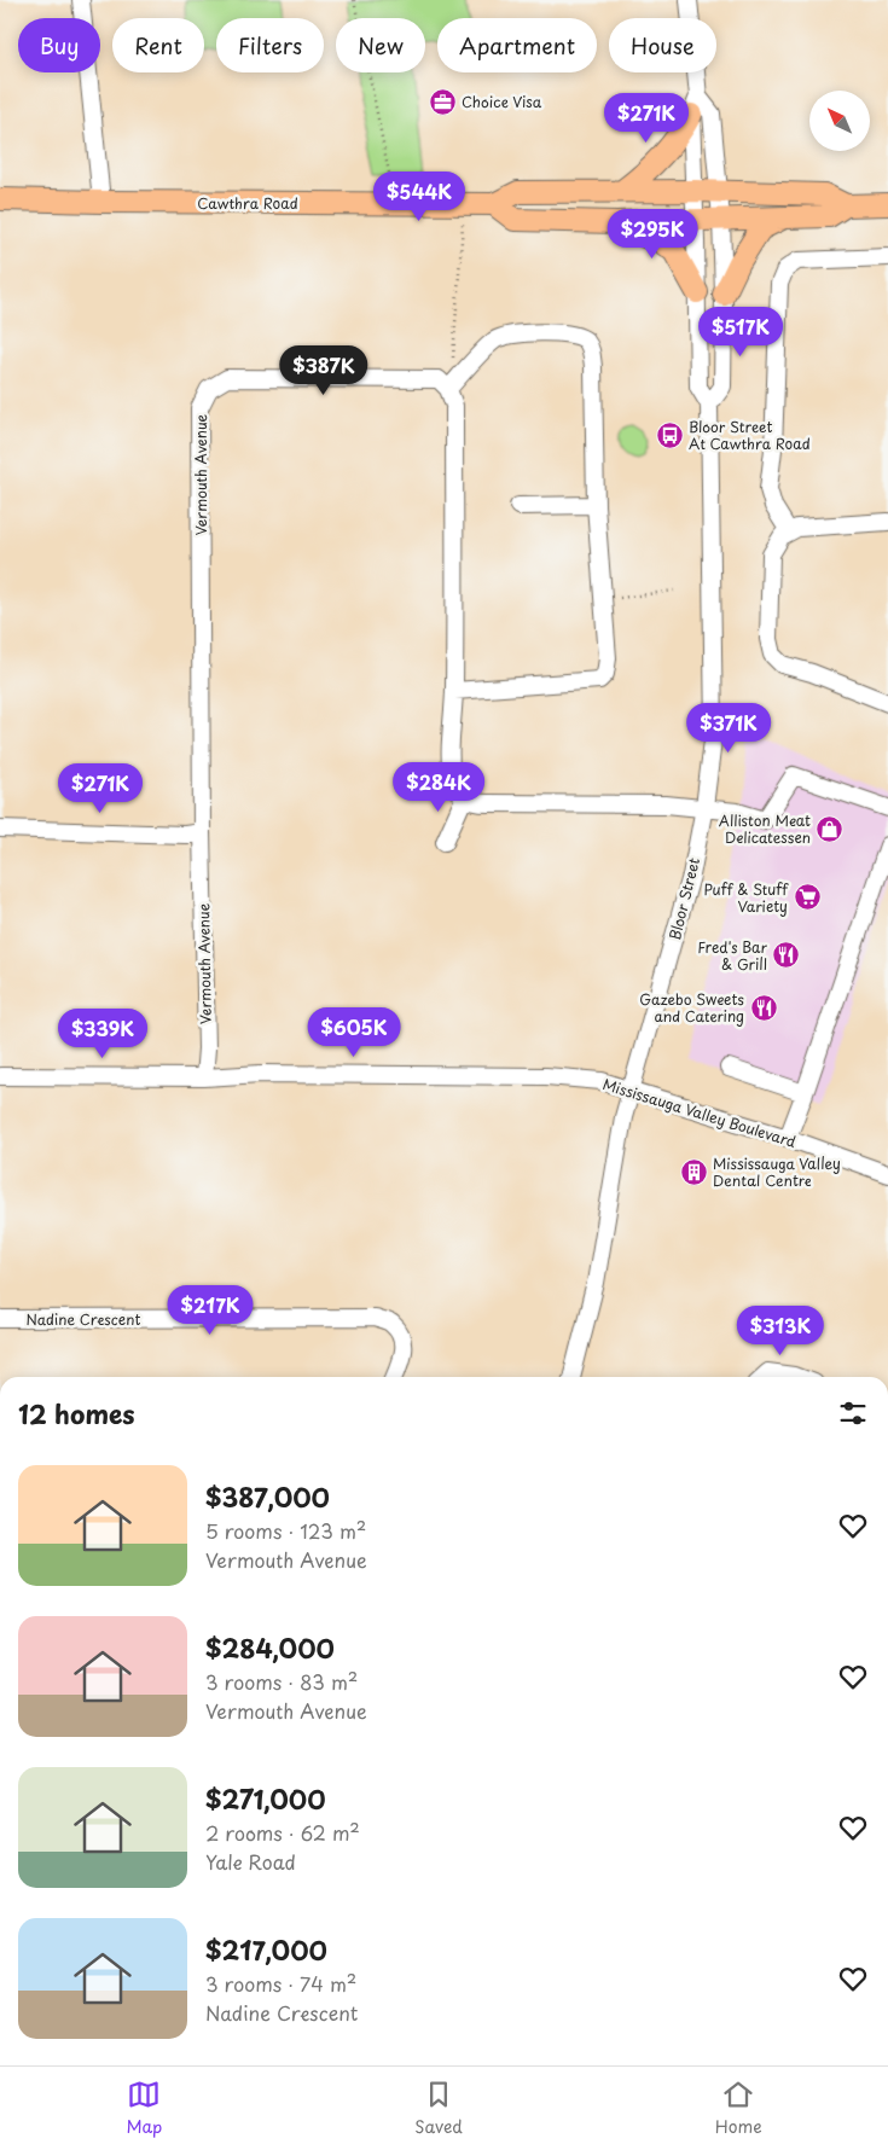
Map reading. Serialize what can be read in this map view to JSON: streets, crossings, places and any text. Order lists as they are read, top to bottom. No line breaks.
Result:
{"streets":{"main road":["Cawthra Road"],"street":["Vermouth Avenue","Bloor Street","Mississauga Valley Boulevard","Nadine Crescent"]},"crossings":[["Cawthra Road","Bloor Street"],["Vermouth Avenue","Mississauga Valley Boulevard"],["Bloor Street","Mississauga Valley Boulevard"]],"places":{"office":["Choice Visa"],"bus stop":["Bloor Street At Cawthra Road"],"shop":["Alliston Meat Delicatessen"],"supermarket":["Puff & Stuff Variety"],"restaurant":["Fred's Bar & Grill","Gazebo Sweets and Catering"],"building":["Mississauga Valley Dental Centre"]},"north":"top left","page":{"chip":["Buy","Rent","Filters","New","Apartment","House"],"price":["$271K","$544K","$295K","$517K","$387K","$371K","$284K","$271K","$605K","$339K","$217K","$313K"],"heading":"12 homes","list":[{"name":"$387,000","note":"5 rooms · 123 m² · Vermouth Avenue"},{"name":"$284,000","note":"3 rooms · 83 m² · Vermouth Avenue"},{"name":"$271,000","note":"2 rooms · 62 m² · Yale Road"},{"name":"$217,000","note":"3 rooms · 74 m² · Nadine Crescent"}],"tabs":["Map","Saved","Home"]}}
